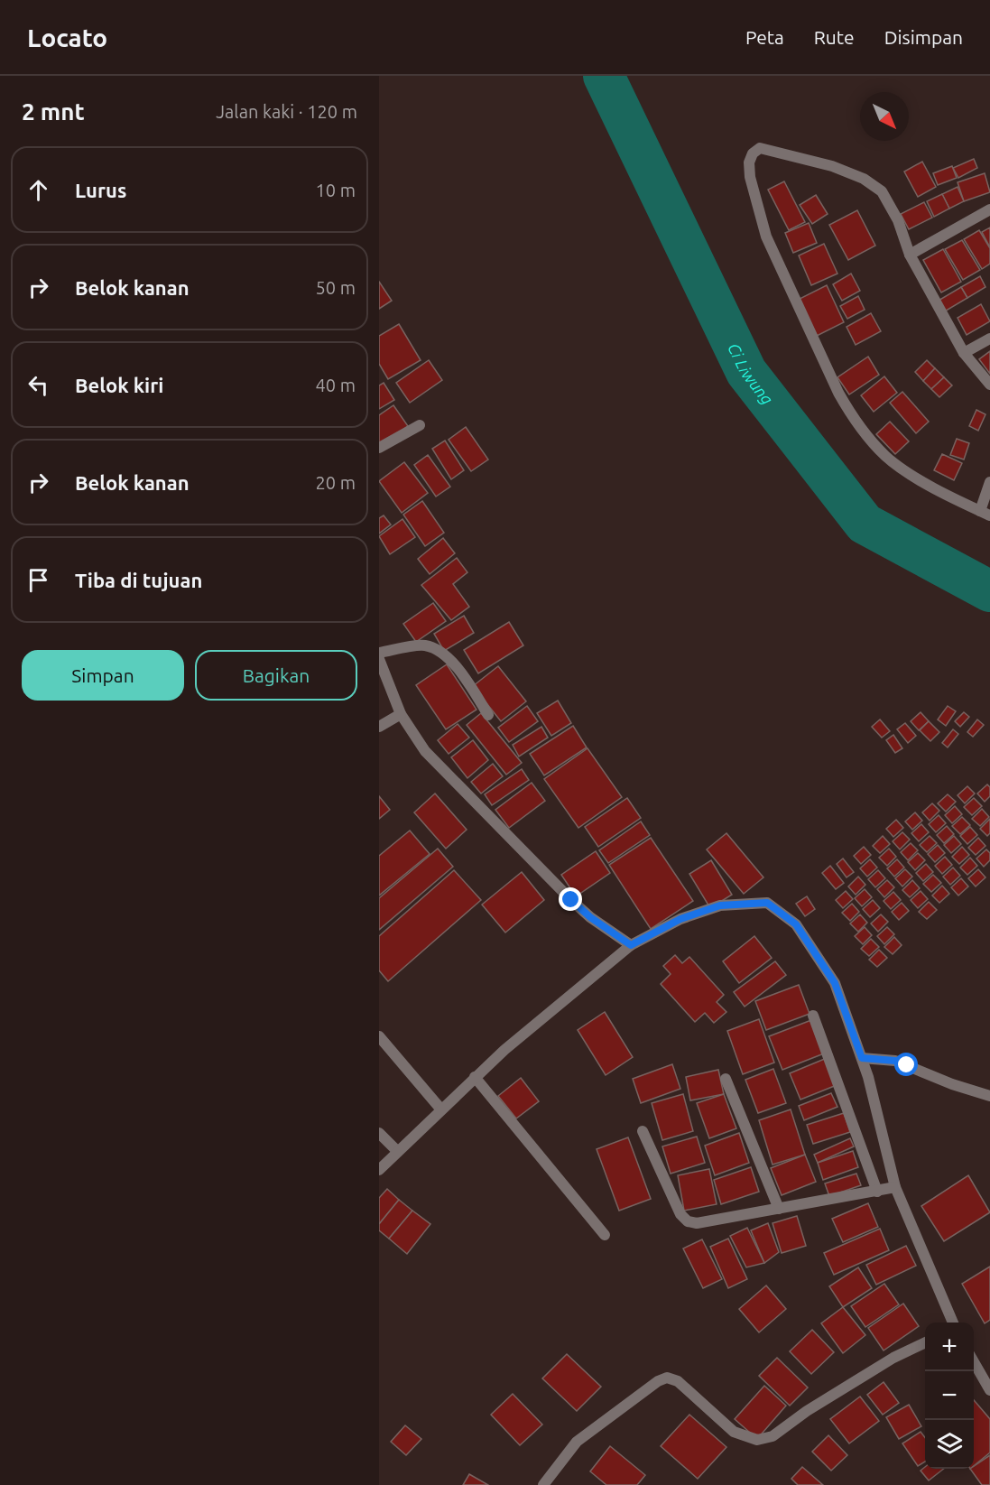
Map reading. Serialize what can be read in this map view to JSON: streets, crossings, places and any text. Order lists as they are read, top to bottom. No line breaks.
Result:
{"water":["Ci Liwung"],"north":"bottom right","page":{"header":"Locato","nav":["Peta","Rute","Disimpan"],"heading":["2 mnt","Jalan kaki · 120 m"],"list":[["Lurus","10 m"],["Belok kanan","50 m"],["Belok kiri","40 m"],["Belok kanan","20 m"],"Tiba di tujuan"],"buttons":["Simpan","Bagikan"],"map_buttons":["+","−"]}}
